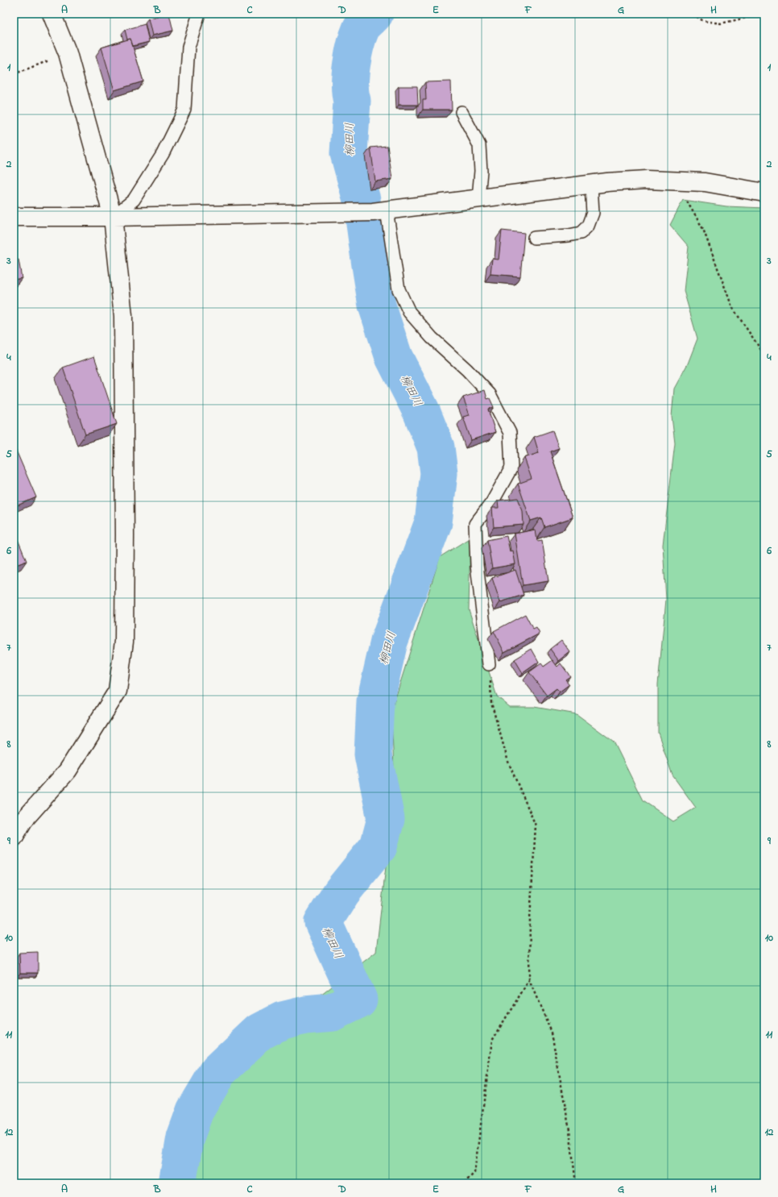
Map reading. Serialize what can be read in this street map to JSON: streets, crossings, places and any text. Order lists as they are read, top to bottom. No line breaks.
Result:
{"water":["柳田川"],"grid":{"columns":["A","B","C","D","E","F","G","H"],"rows":["1","2","3","4","5","6","7","8","9","10","11","12"]}}
